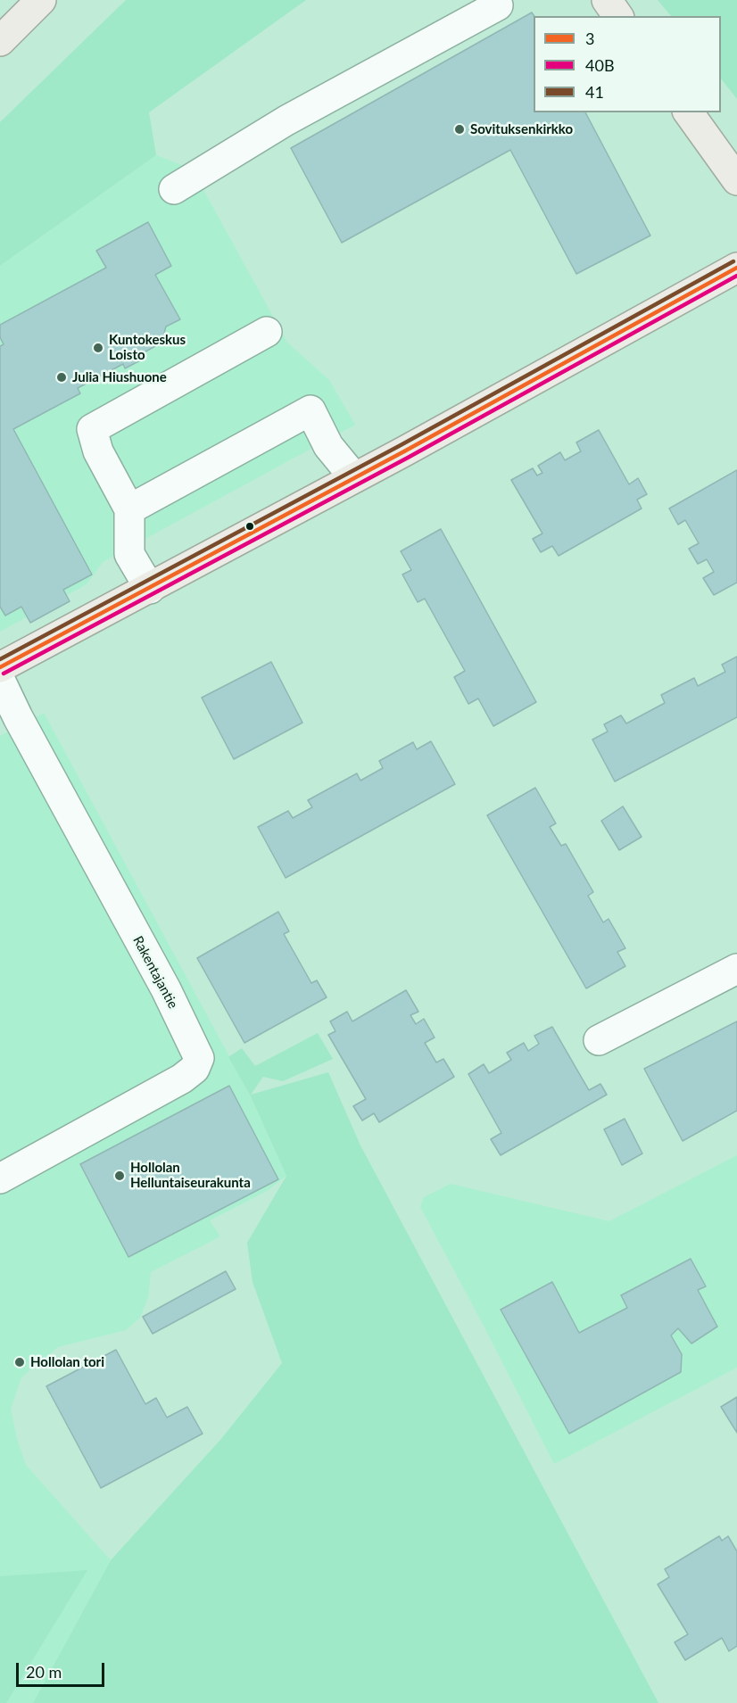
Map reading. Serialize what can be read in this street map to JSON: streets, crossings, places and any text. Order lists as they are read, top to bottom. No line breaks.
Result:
{"streets":{"lane":["Rakentajantie"]},"places":["Sovituksenkirkko","Kuntokeskus Loisto","Julia Hiushuone","Hollolan Helluntaiseurakunta","Hollolan tori"],"lines":["transit line 41","transit line 3","transit line 40B"],"legend":["3","40B","41"],"scale_bar":"20 m"}
